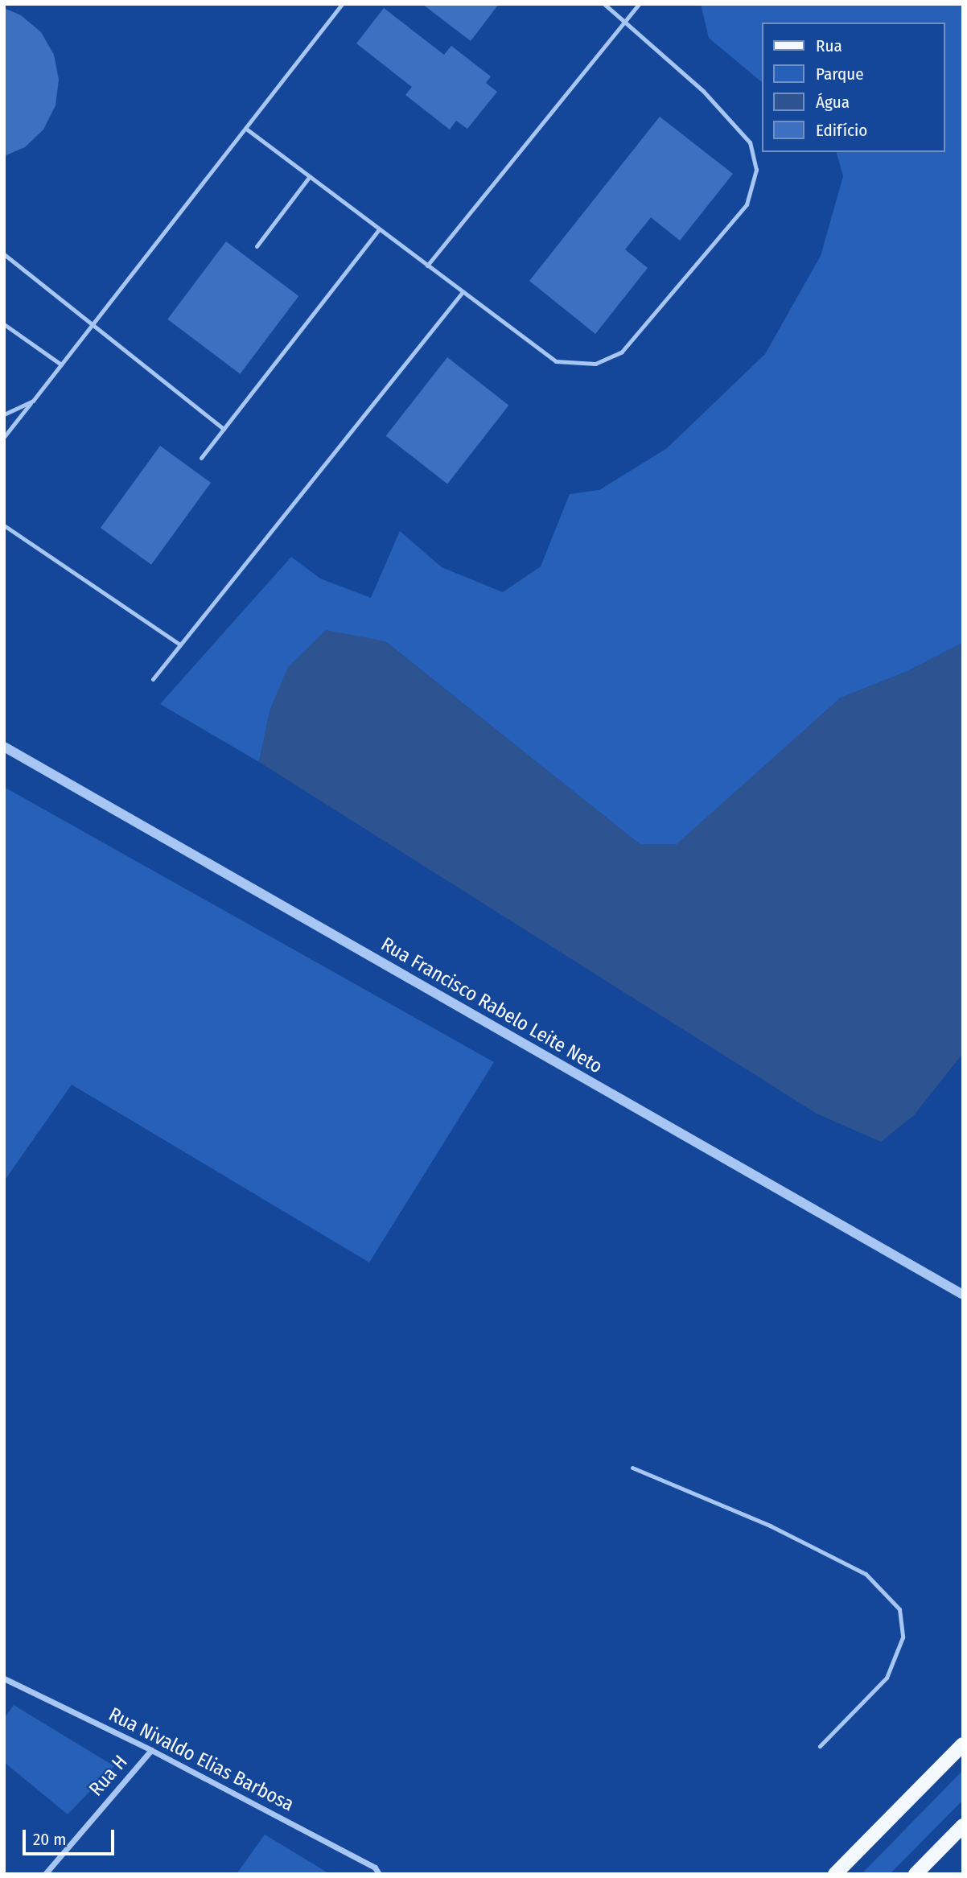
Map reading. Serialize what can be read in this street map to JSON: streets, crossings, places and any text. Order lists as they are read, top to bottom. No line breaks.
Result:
{"streets":{"street":["Rua Francisco Rabelo Leite Neto","Rua Nivaldo Elias Barbosa","Rua H"]},"crossings":[["Rua Nivaldo Elias Barbosa","Rua H"]],"legend":["Rua","Parque","Água","Edifício"],"scale_bar":"20 m"}
